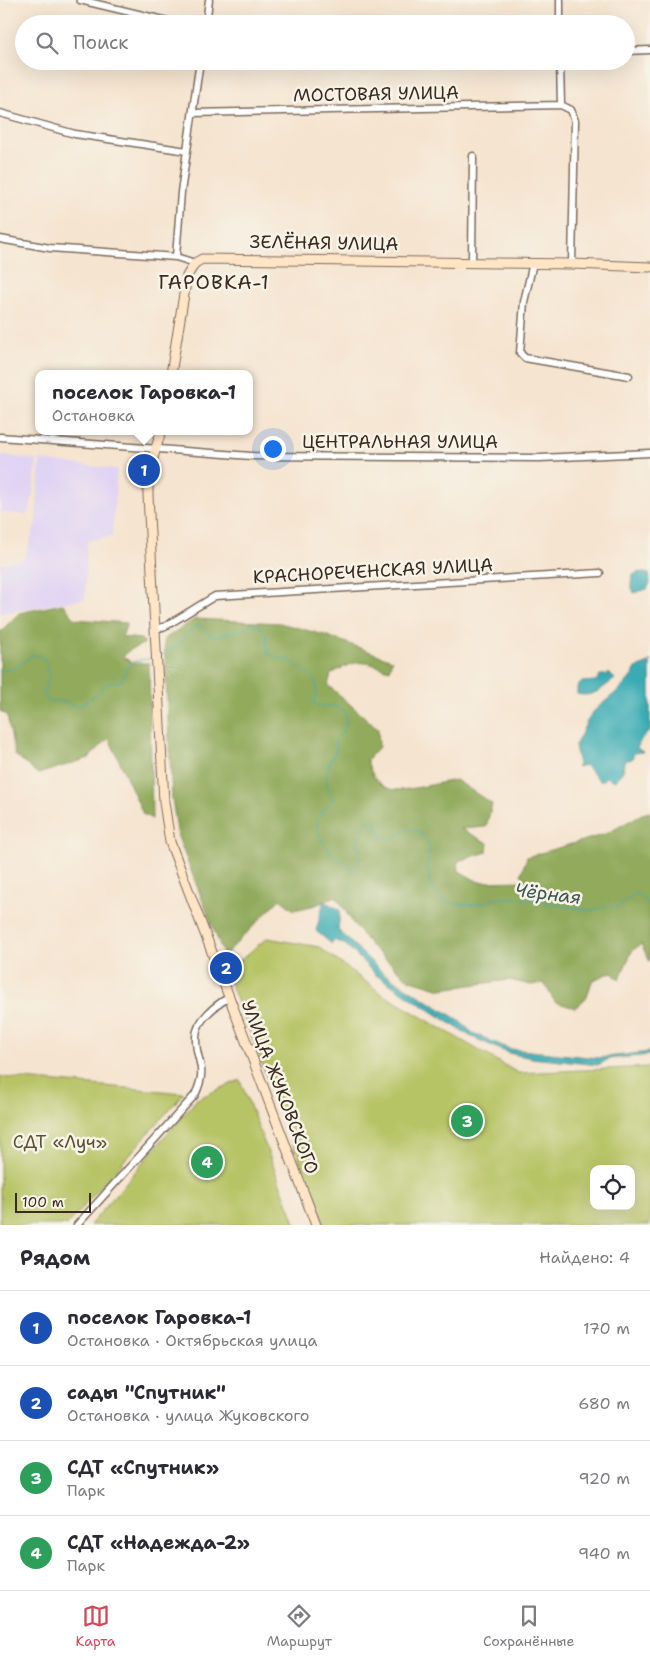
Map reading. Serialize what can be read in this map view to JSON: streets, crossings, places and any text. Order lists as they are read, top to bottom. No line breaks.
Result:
{"streets":{"main road":["ЗЕЛЁНАЯ УЛИЦА","УЛИЦА ЖУКОВСКОГО"],"street":["МОСТОВАЯ УЛИЦА","ЦЕНТРАЛЬНАЯ УЛИЦА","КРАСНОРЕЧЕНСКАЯ УЛИЦА"]},"crossings":[["ЦЕНТРАЛЬНАЯ УЛИЦА","УЛИЦА ЖУКОВСКОГО"],["КРАСНОРЕЧЕНСКАЯ УЛИЦА","УЛИЦА ЖУКОВСКОГО"]],"districts":["ГАРОВКА-1"],"water":["Чёрная"],"parks":["СДТ «Луч»"],"scale_bar":"100 m","page":{"search":"Поиск","popup":["поселок Гаровка-1","Остановка"],"pins":["1","2","3","4"],"scale":"100 m","heading":["Рядом","Найдено: 4"],"list":[{"mark":"1","name":"поселок Гаровка-1","note":"Остановка · Октябрьская улица","value":"170 m"},{"mark":"2","name":"сады \"Спутник\"","note":"Остановка · улица Жуковского","value":"680 m"},{"mark":"3","name":"СДТ «Спутник»","note":"Парк","value":"920 m"},{"mark":"4","name":"СДТ «Надежда-2»","note":"Парк","value":"940 m"}],"nav":["Карта","Маршрут","Сохранённые"]}}
